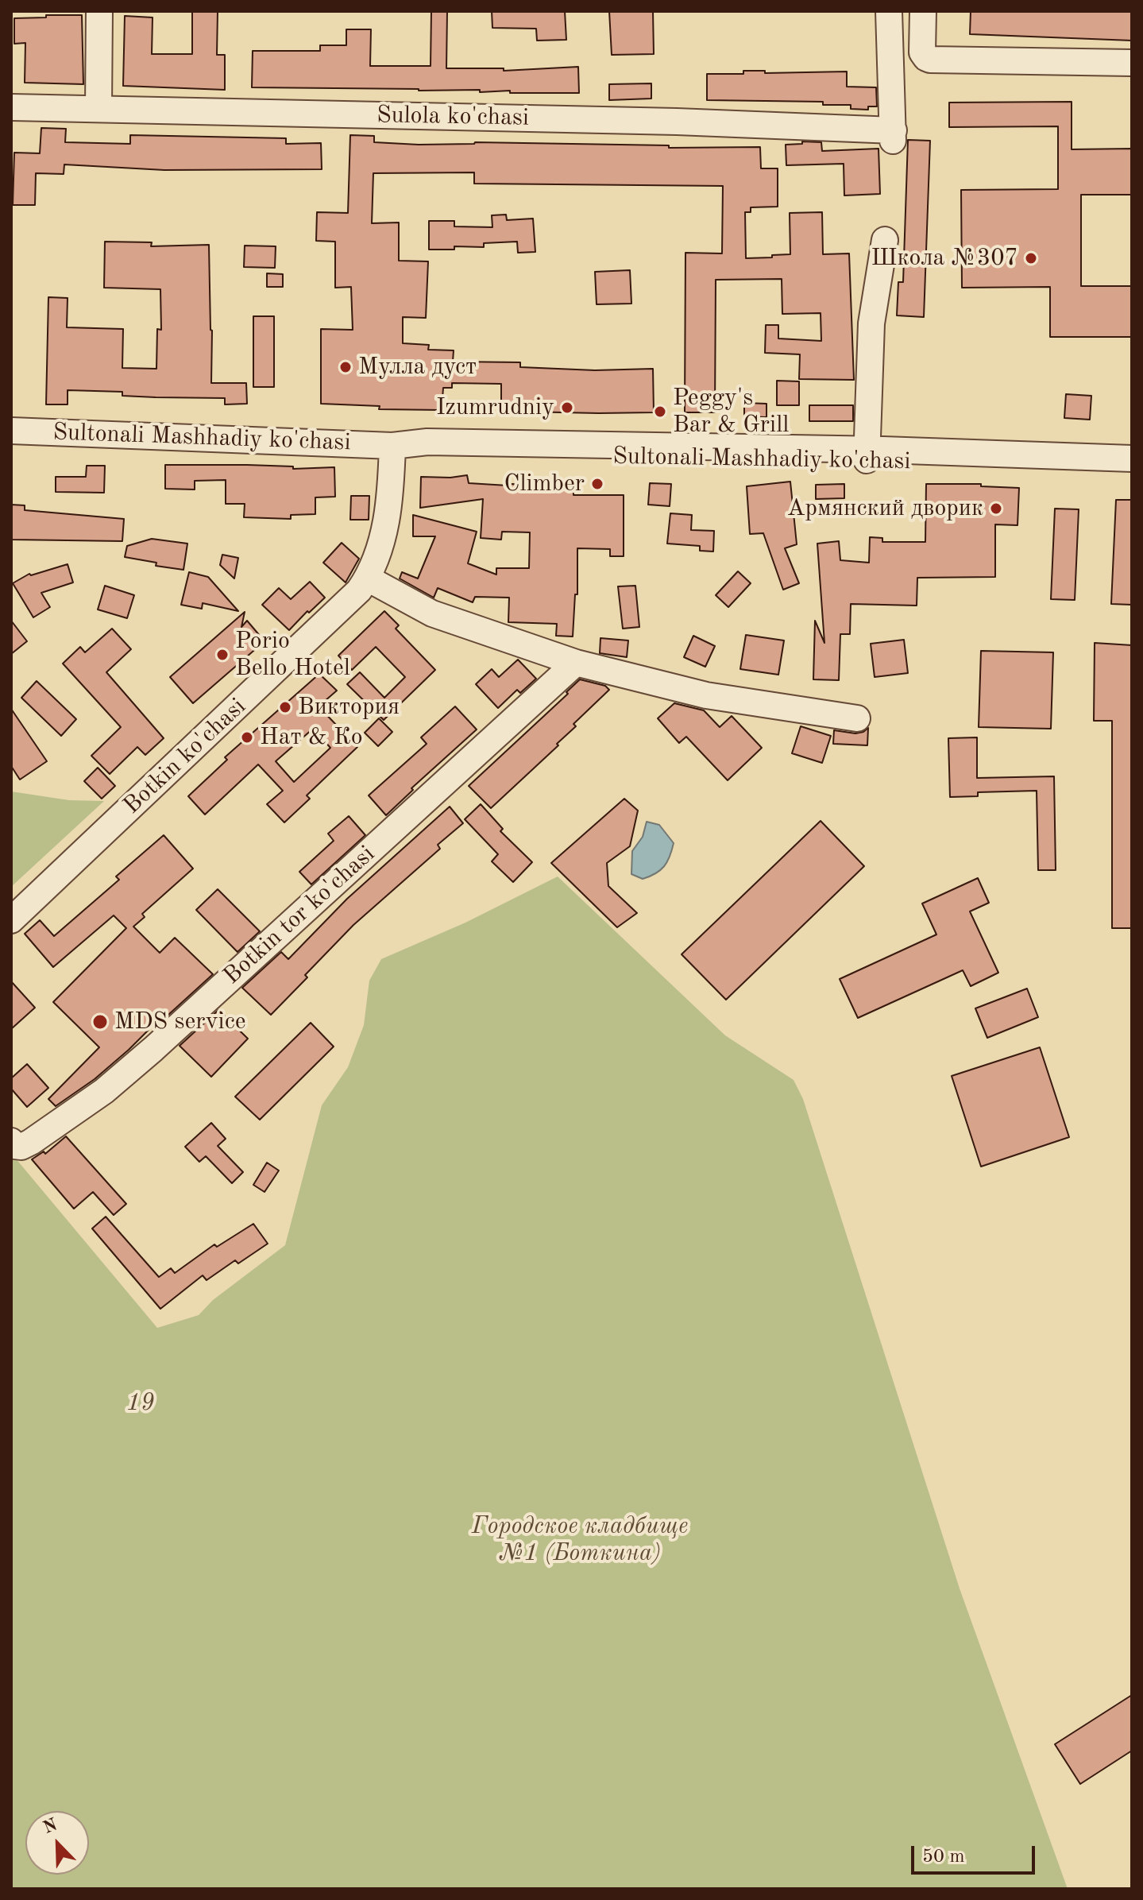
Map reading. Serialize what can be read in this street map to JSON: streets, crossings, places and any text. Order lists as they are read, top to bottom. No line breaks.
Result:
{"streets":{"street":["Sulola ko'chasi","Sultonali Mashhadiy ko'chasi","Botkin ko'chasi","Botkin tor ko'chasi"]},"crossings":[["Sultonali Mashhadiy ko'chasi","Botkin ko'chasi"]],"parks":["19","Городское кладбище №1 (Боткина)"],"places":["Школа №307","Мулла дуст","Izumrudniy","Peggy's Bar & Grill","Climber","Армянский дворик","Porio Bello Hotel","Виктория","Нат & Ко","MDS service"],"scale_bar":"50 m","north":"top left"}
